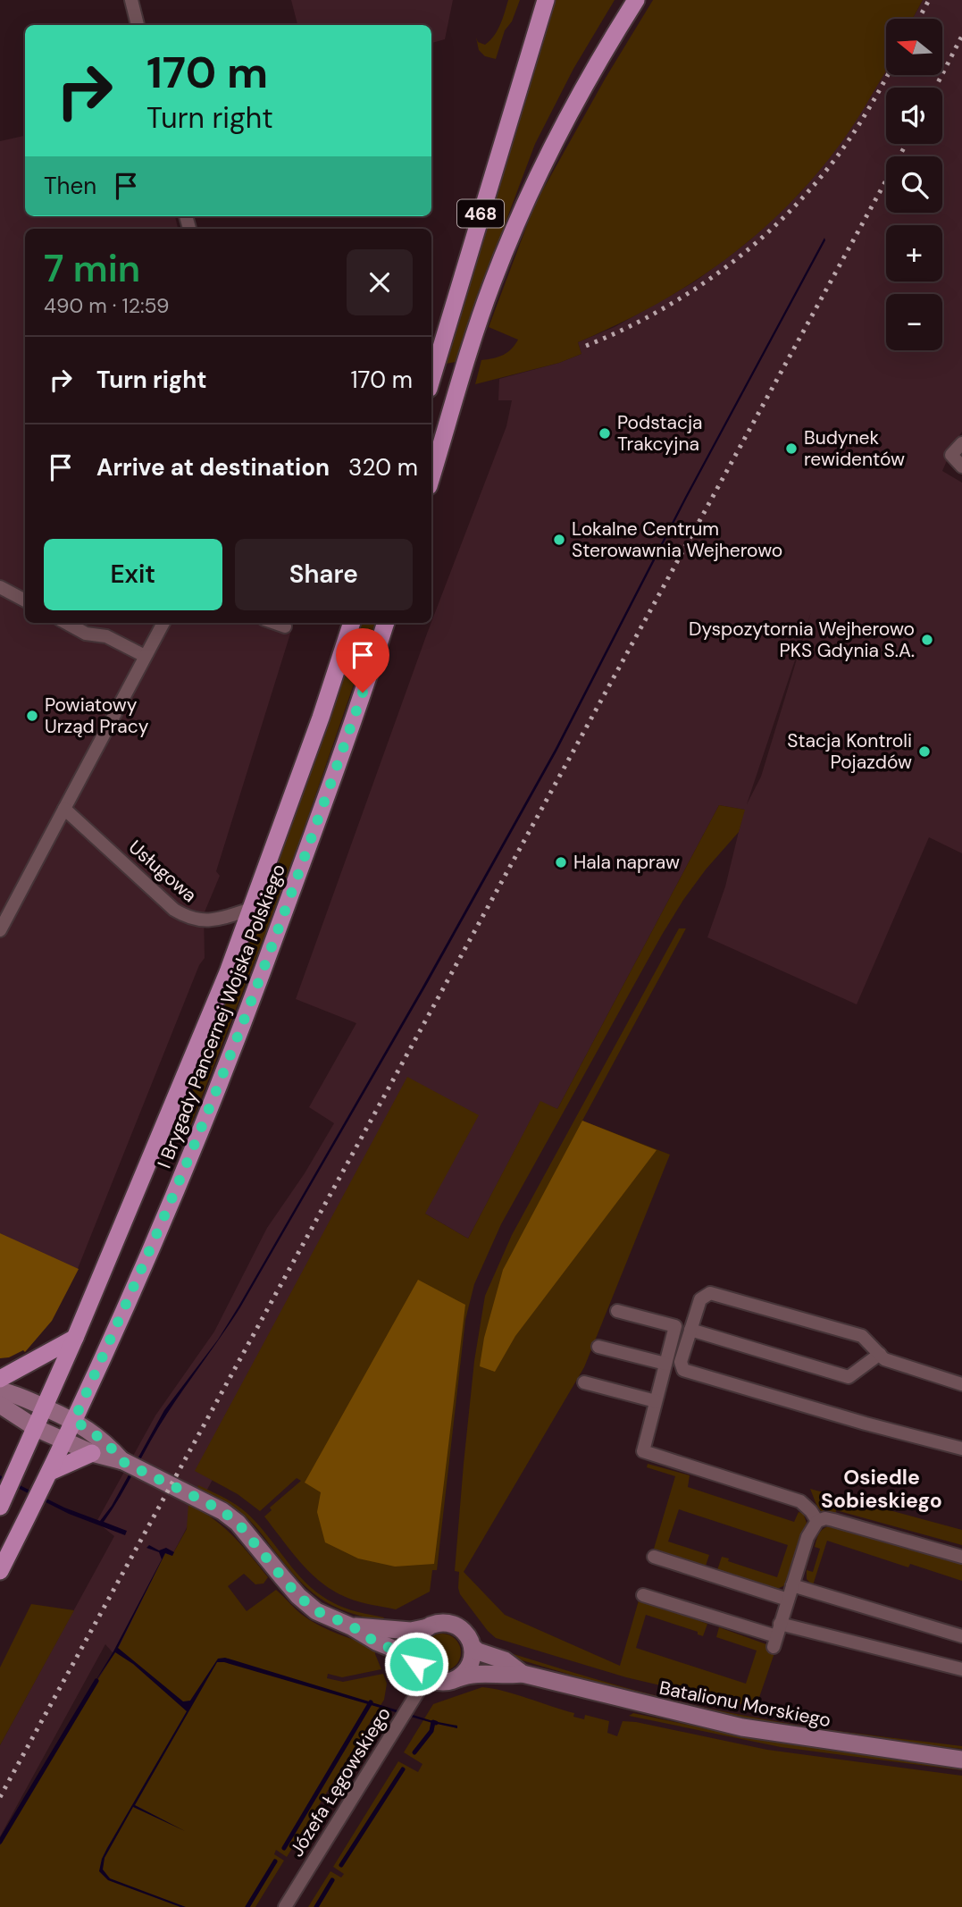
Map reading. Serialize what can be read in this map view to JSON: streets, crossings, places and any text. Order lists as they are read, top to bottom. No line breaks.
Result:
{"streets":{"main road":["468","I Brygady Pancernej Wojska Polskiego","Batalionu Morskiego"],"street":["Usługowa","Józefa Łęgowskiego"]},"crossings":[["Usługowa","I Brygady Pancernej Wojska Polskiego"],["Batalionu Morskiego","Józefa Łęgowskiego"]],"districts":["Osiedle Sobieskiego"],"places":["Podstacja Trakcyjna","Budynek rewidentów","Lokalne Centrum Sterowawnia Wejherowo","Dyspozytornia Wejherowo PKS Gdynia S.A.","Powiatowy Urząd Pracy","Stacja Kontroli Pojazdów","Hala napraw"],"north":"left","page":{"map_buttons":["+","−"],"turn":["170 m","Turn right"],"then":"Then","heading":["7 min","490 m · 12:59"],"list":[{"name":"Turn right","value":"170 m"},{"name":"Arrive at destination","value":"320 m"}],"buttons":["Exit","Share"]}}
